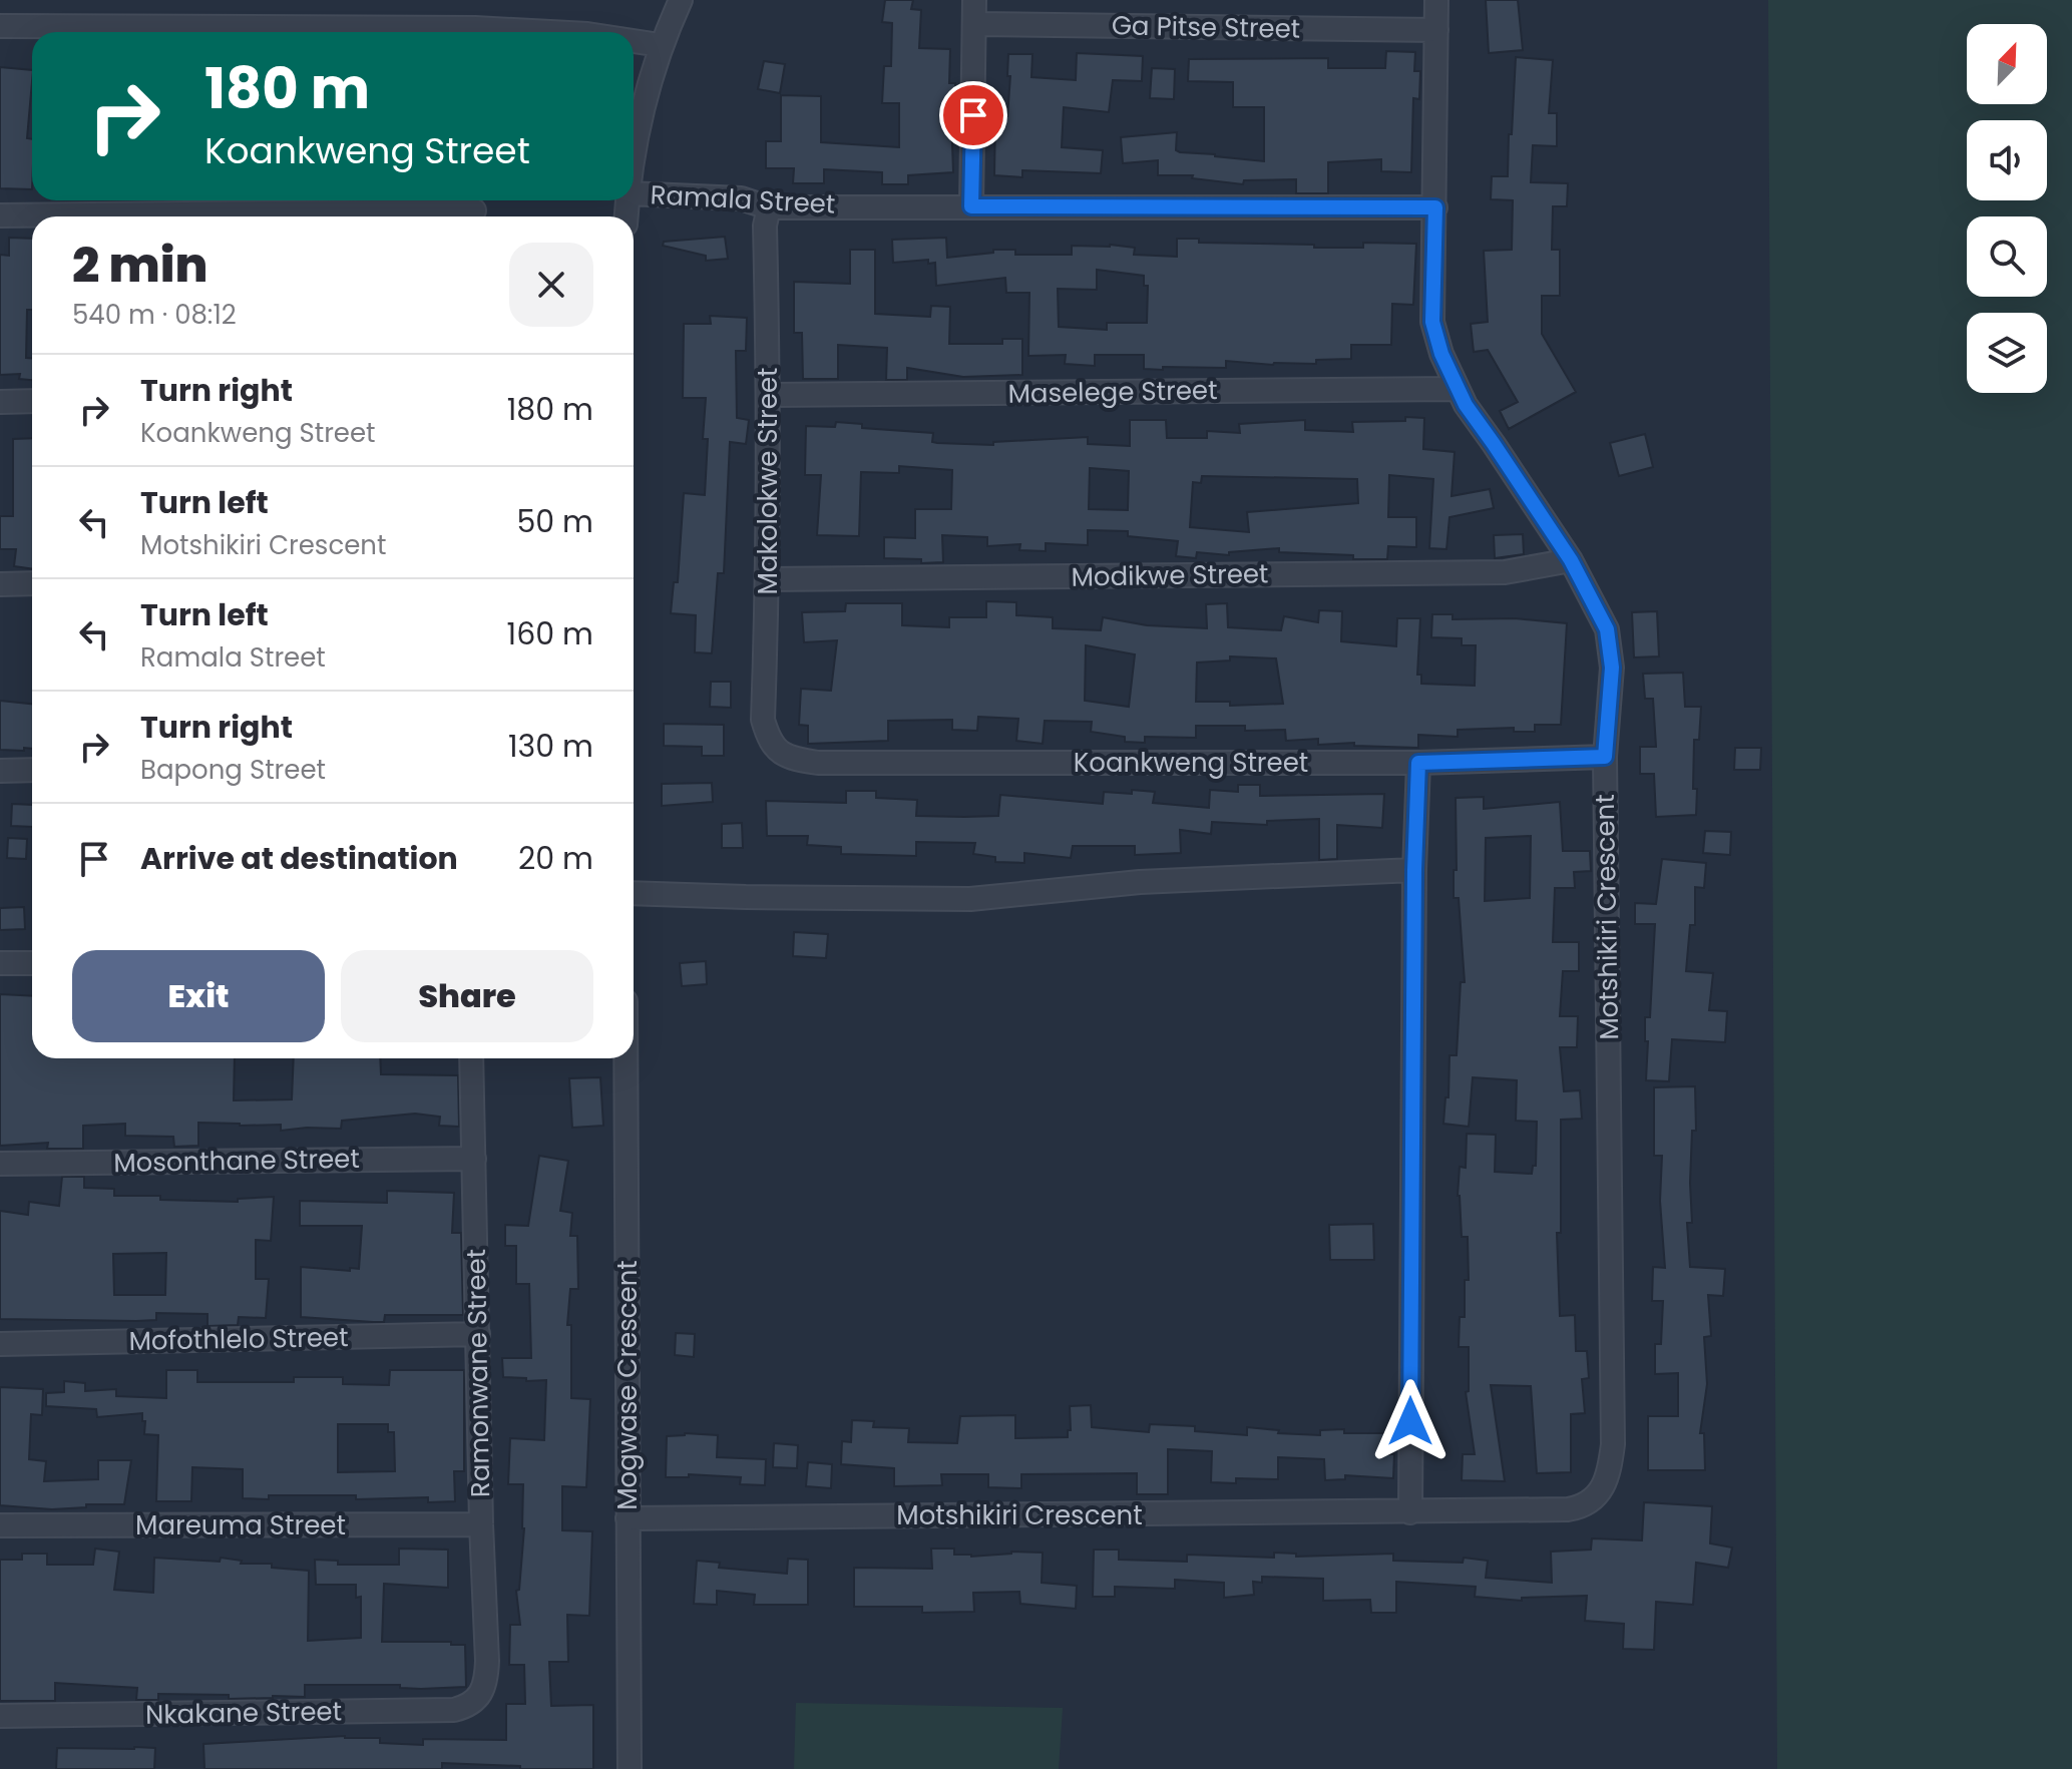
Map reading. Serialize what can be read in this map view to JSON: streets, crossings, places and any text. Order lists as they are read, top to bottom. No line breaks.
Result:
{"streets":{"street":["Ga Pitse Street","Ramala Street","Maselege Street","Makolokwe Street","Modikwe Street","Koankweng Street","Motshikiri Crescent","Mosonthane Street","Mofothlelo Street","Ramonwane Street","Mogwase Crescent","Mareuma Street","Nkakane Street"]},"crossings":[["Ga Pitse Street","Motshikiri Crescent"],["Ramala Street","Makolokwe Street"],["Ramala Street","Motshikiri Crescent"],["Maselege Street","Makolokwe Street"],["Maselege Street","Motshikiri Crescent"],["Makolokwe Street","Modikwe Street"],["Makolokwe Street","Koankweng Street"],["Modikwe Street","Motshikiri Crescent"],["Koankweng Street","Motshikiri Crescent"],["Motshikiri Crescent","Mogwase Crescent"],["Mosonthane Street","Ramonwane Street"],["Mofothlelo Street","Ramonwane Street"],["Ramonwane Street","Mareuma Street"],["Ramonwane Street","Nkakane Street"]],"north":"top right","page":{"turn":["180 m","Koankweng Street"],"heading":["2 min","540 m · 08:12"],"list":[{"name":"Turn right","note":"Koankweng Street","value":"180 m"},{"name":"Turn left","note":"Motshikiri Crescent","value":"50 m"},{"name":"Turn left","note":"Ramala Street","value":"160 m"},{"name":"Turn right","note":"Bapong Street","value":"130 m"},{"name":"Arrive at destination","value":"20 m"}],"buttons":["Exit","Share"]}}
